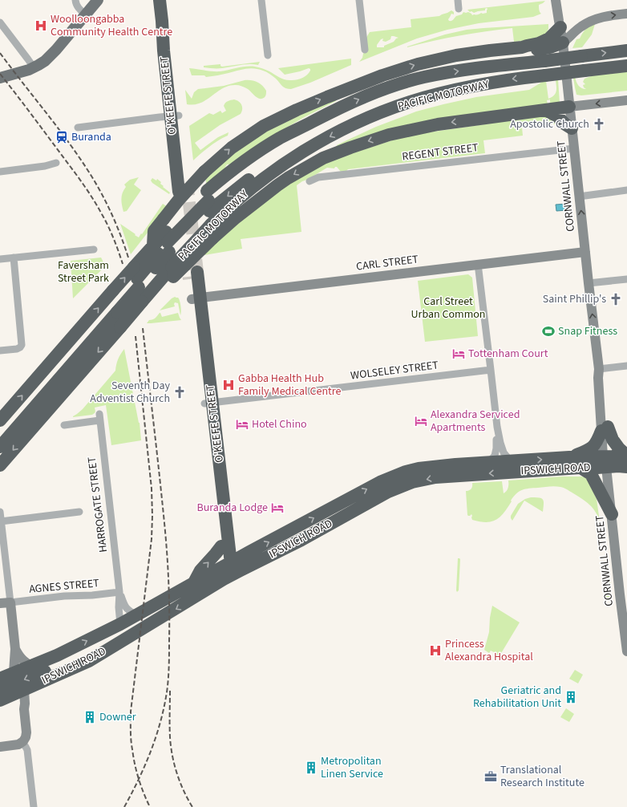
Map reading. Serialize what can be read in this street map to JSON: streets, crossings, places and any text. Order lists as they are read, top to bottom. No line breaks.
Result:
{"streets":{"highway":["O'KEEFE STREET","PACIFIC MOTORWAY","IPSWICH ROAD"],"main road":["CORNWALL STREET","CARL STREET"],"street":["REGENT STREET","WOLSELEY STREET","HARROGATE STREET","AGNES STREET"]},"crossings":[["O'KEEFE STREET","CARL STREET"],["O'KEEFE STREET","WOLSELEY STREET"],["O'KEEFE STREET","IPSWICH ROAD"],["REGENT STREET","CORNWALL STREET"],["CORNWALL STREET","CARL STREET"],["CORNWALL STREET","IPSWICH ROAD"],["IPSWICH ROAD","HARROGATE STREET"],["HARROGATE STREET","AGNES STREET"]],"parks":["Faversham Street Park","Carl Street Urban Common"],"places":{"hospital":["Woolloongabba Community Health Centre","Gabba Health Hub Family Medical Centre","Princess Alexandra Hospital"],"church":["Apostolic Church","Saint Phillip's","Seventh Day Adventist Church"],"station":["Buranda"],"sports":["Snap Fitness"],"hotel":["Tottenham Court","Alexandra Serviced Apartments","Hotel Chino","Buranda Lodge"],"building":["Geriatric and Rehabilitation Unit","Downer","Metropolitan Linen Service"],"office":["Translational Research Institute"]}}
